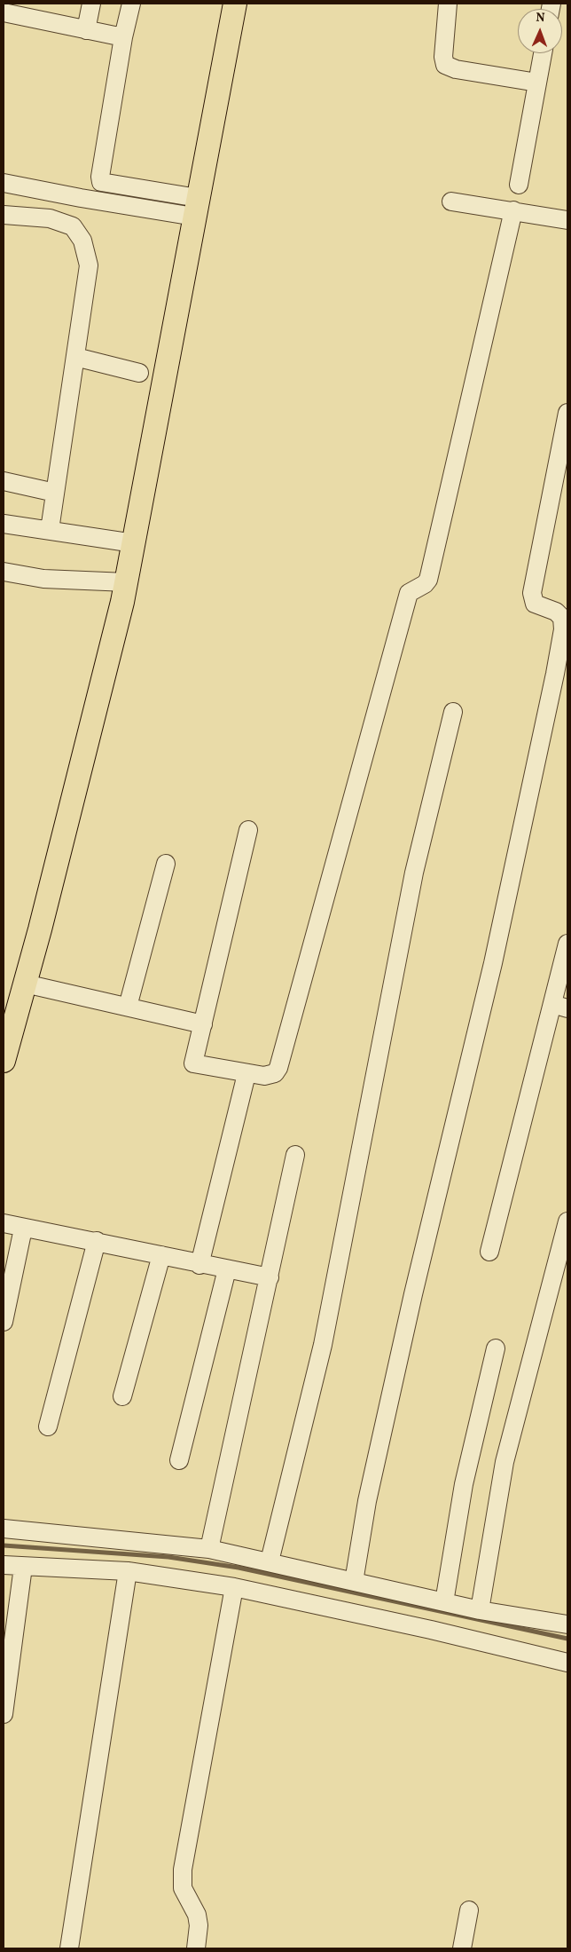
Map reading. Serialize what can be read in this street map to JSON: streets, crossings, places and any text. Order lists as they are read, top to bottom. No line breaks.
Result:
{"north":"top"}
